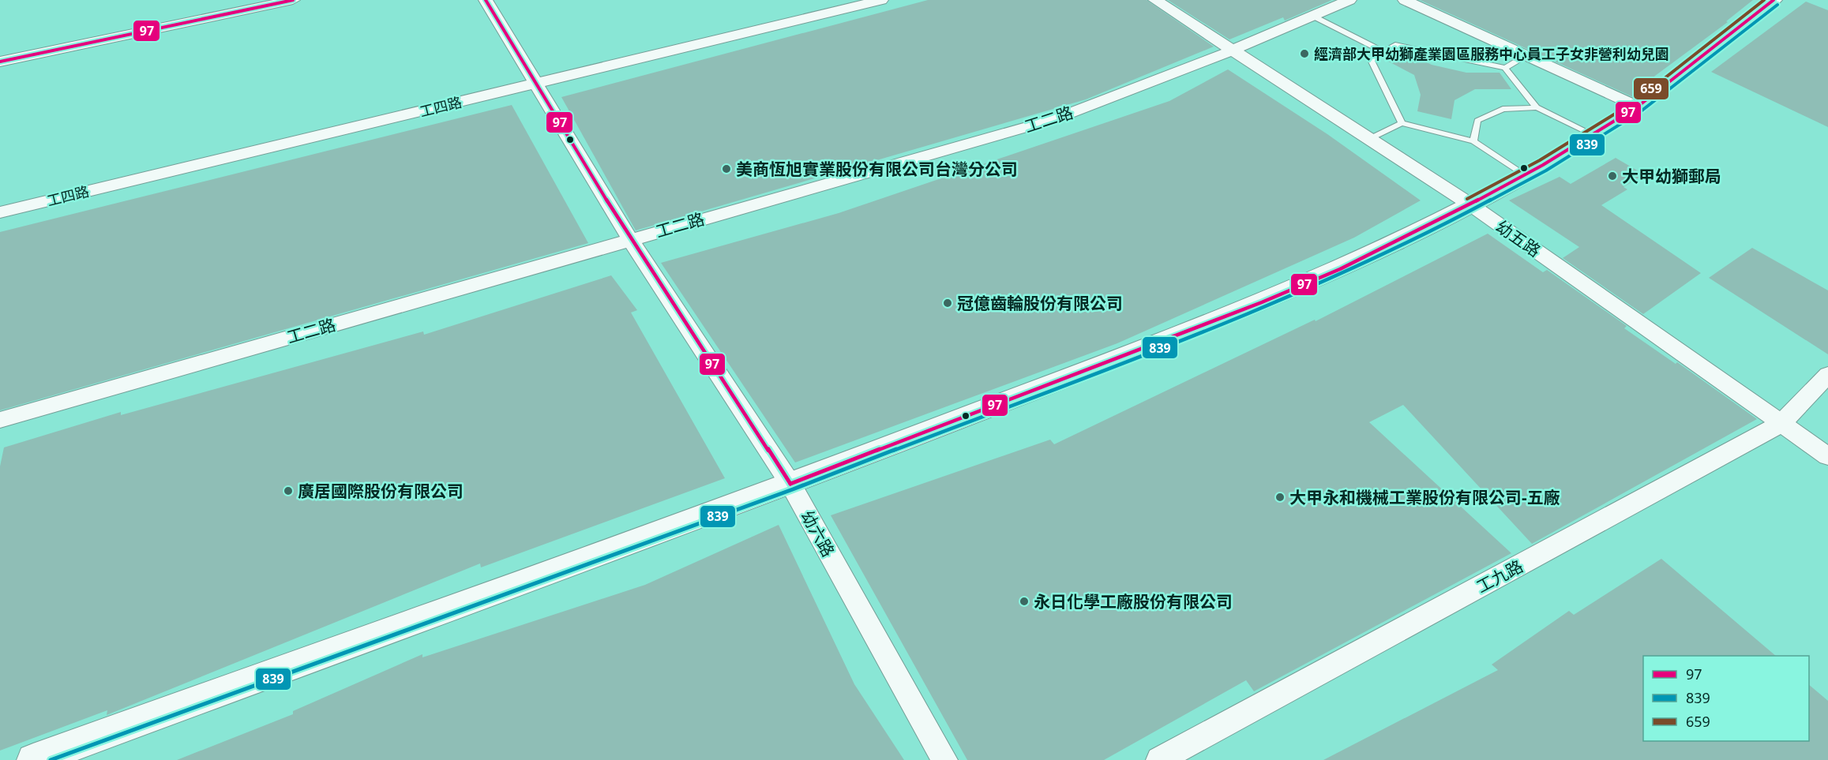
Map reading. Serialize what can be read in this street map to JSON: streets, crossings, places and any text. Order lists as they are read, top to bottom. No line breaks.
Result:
{"streets":{"street":["工四路","工二路","幼五路","幼六路","工九路"]},"crossings":[["工四路","幼六路"],["工二路","幼五路"],["工二路","幼六路"],["幼五路","工九路"]],"places":["經濟部大甲幼獅產業園區服務中心員工子女非營利幼兒園","美商恆旭實業股份有限公司台灣分公司","大甲幼獅郵局","冠億齒輪股份有限公司","廣居國際股份有限公司","大甲永和機械工業股份有限公司-五廠","永日化學工廠股份有限公司"],"lines":["transit line 97","transit line 659","transit line 839"],"legend":["97","839","659"]}
